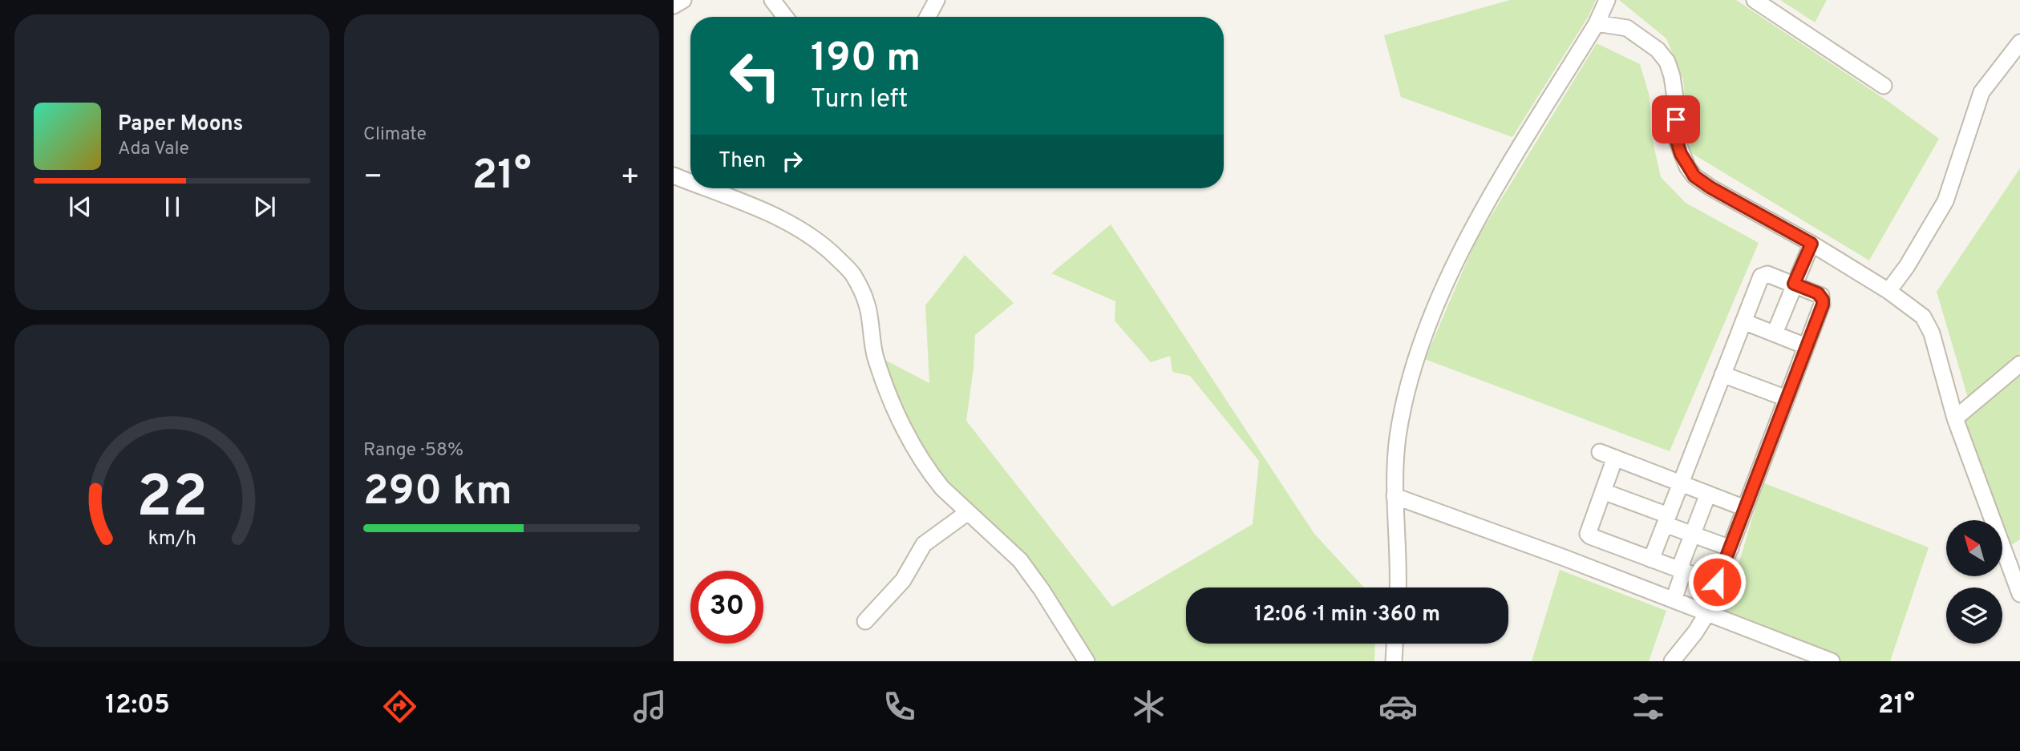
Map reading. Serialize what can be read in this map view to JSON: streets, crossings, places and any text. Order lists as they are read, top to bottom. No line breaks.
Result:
{"north":"top left","page":{"tile":["Climate",["Range · 58%","290 km"]],"turn":["190 m","Turn left"],"song":["Paper Moons","Ada Vale"],"then":"Then","heat":["−","21°","+"],"limit":"30","trip":"12:06 · 1 min · 360 m","tabs":["12:05","21°"],"gauge":["22","km/h"]}}
